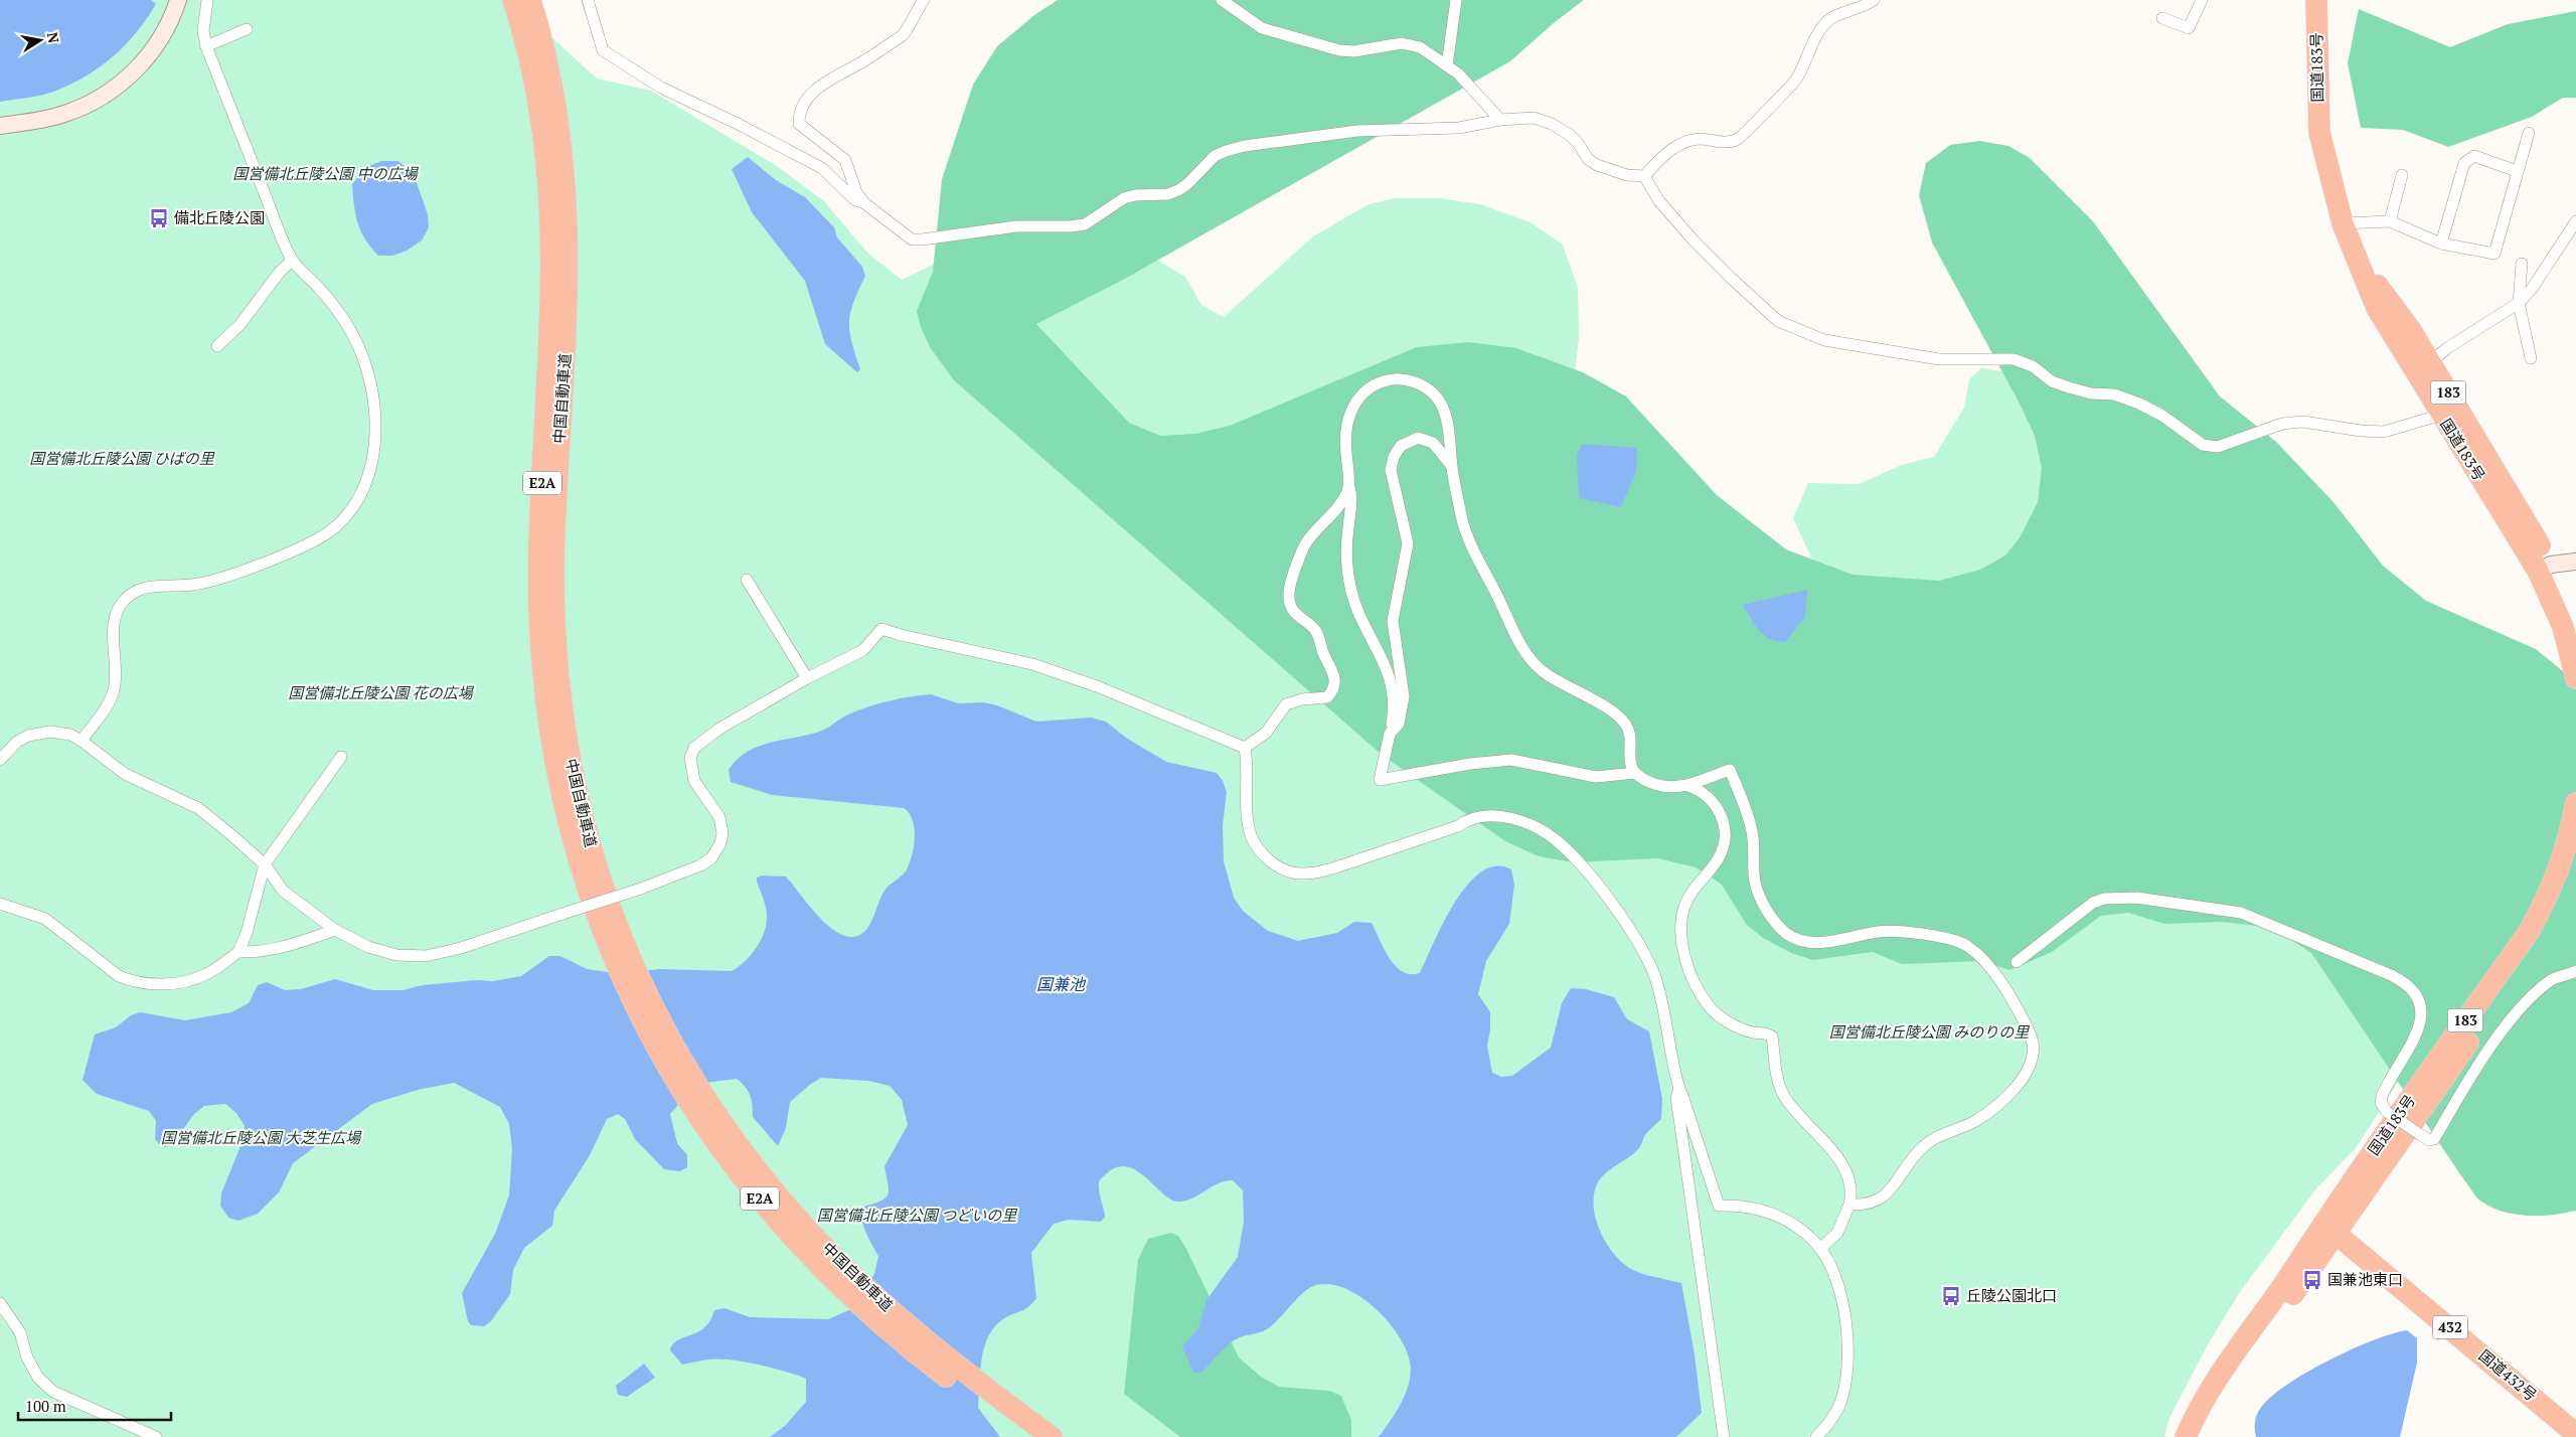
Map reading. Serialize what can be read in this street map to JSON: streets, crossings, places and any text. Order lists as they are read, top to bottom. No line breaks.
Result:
{"streets":{"highway":["国道183号","183","中国自動車道","E2A","432","国道432号"]},"crossings":[["国道183号","国道432号"]],"water":["国兼池"],"parks":["国営備北丘陵公園 中の広場","国営備北丘陵公園 ひばの里","国営備北丘陵公園 花の広場","国営備北丘陵公園 みのりの里","国営備北丘陵公園 大芝生広場","国営備北丘陵公園 つどいの里"],"places":{"bus stop":["備北丘陵公園","国兼池東口","丘陵公園北口"]},"scale_bar":"100 m","north":"right"}
